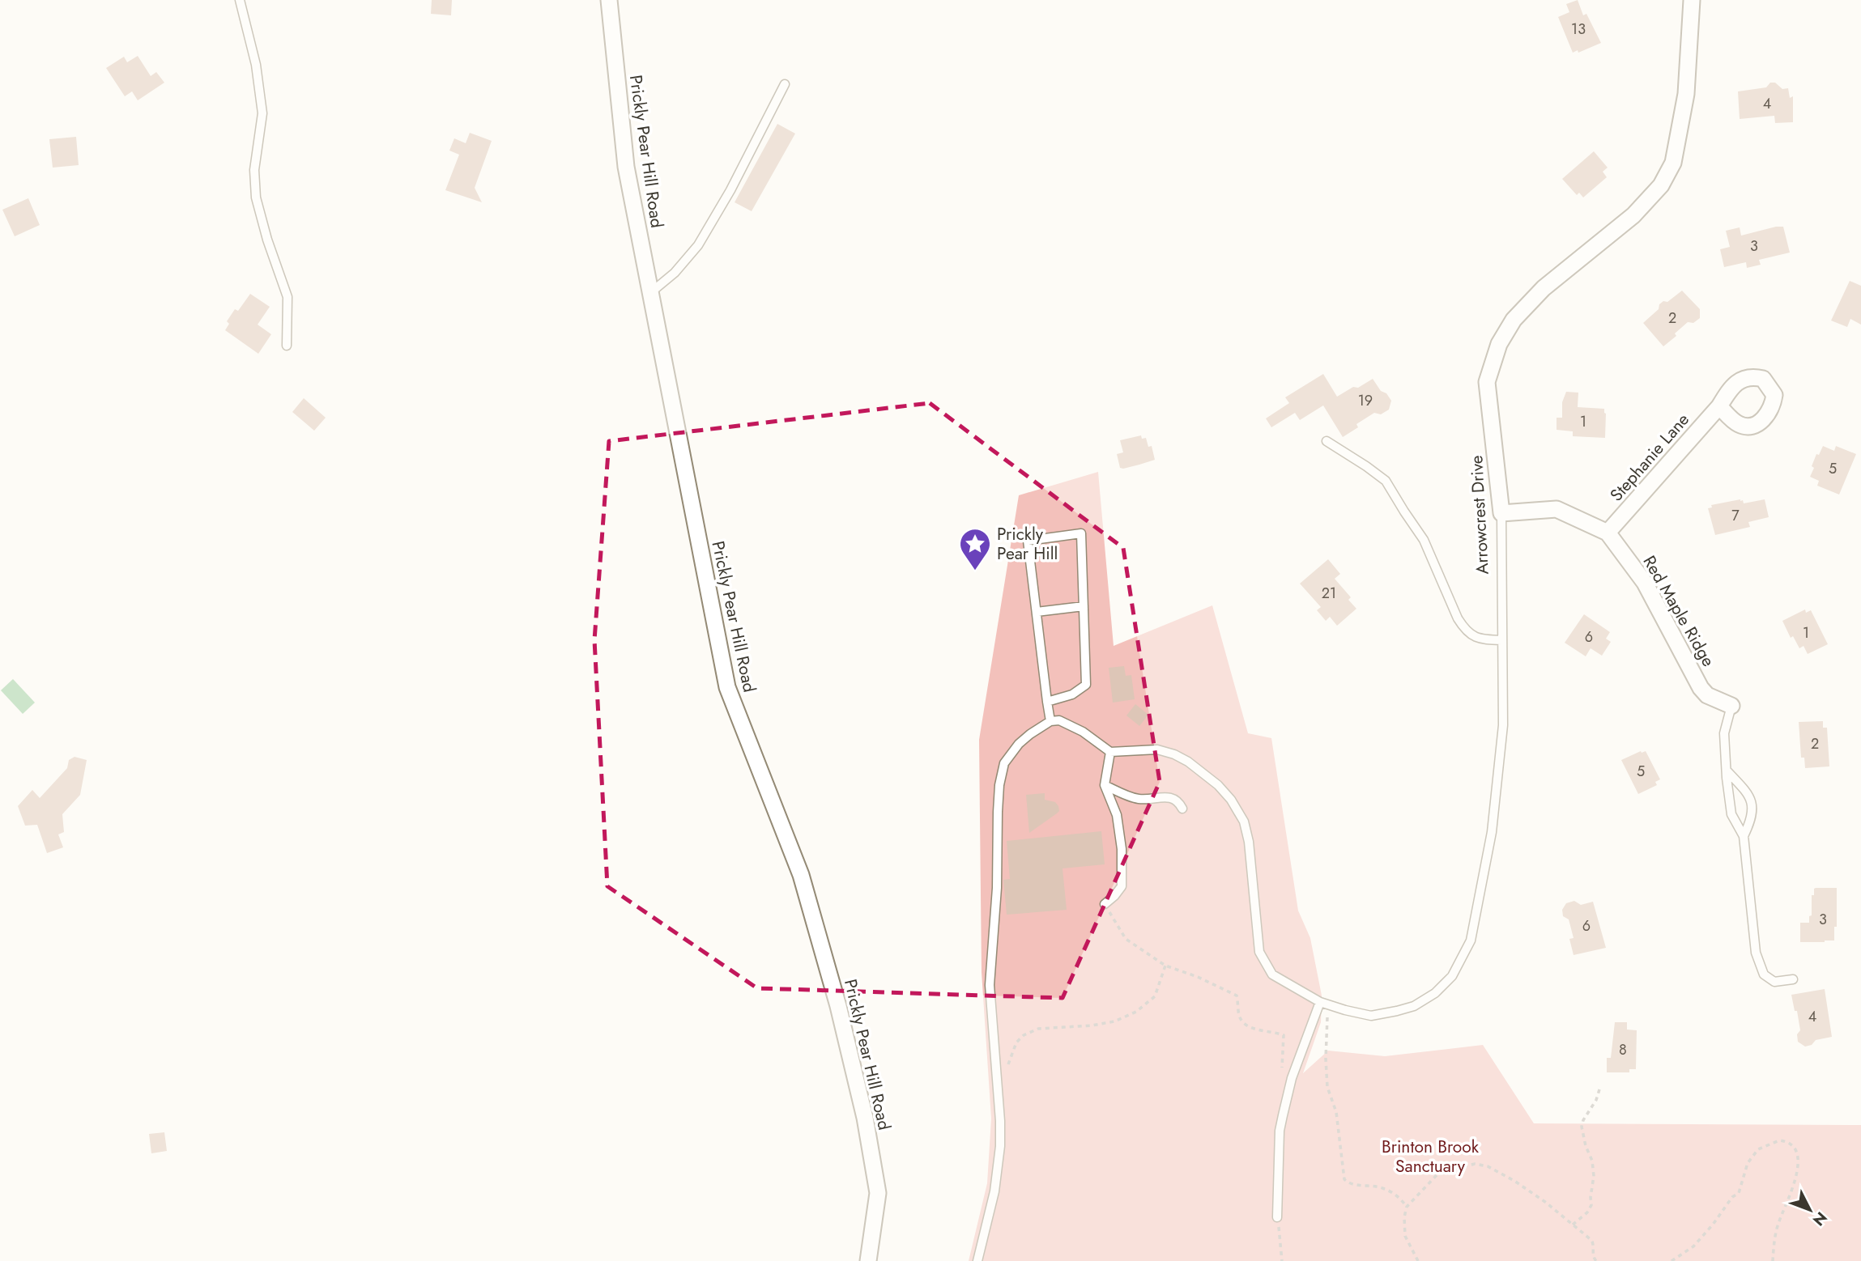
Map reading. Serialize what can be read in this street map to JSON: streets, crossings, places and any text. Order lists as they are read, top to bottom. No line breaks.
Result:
{"streets":{"street":["Prickly Pear Hill Road","Stephanie Lane","Arrowcrest Drive","Red Maple Ridge"]},"crossings":[["Stephanie Lane","Red Maple Ridge"],["Arrowcrest Drive","Red Maple Ridge"]],"parks":["Brinton Brook Sanctuary"],"places":{"place":["Prickly Pear Hill"]},"house_numbers":["13","4","3","2","19","1","5","7","21","1","6","2","5","3","6","4","8"],"north":"bottom right"}
